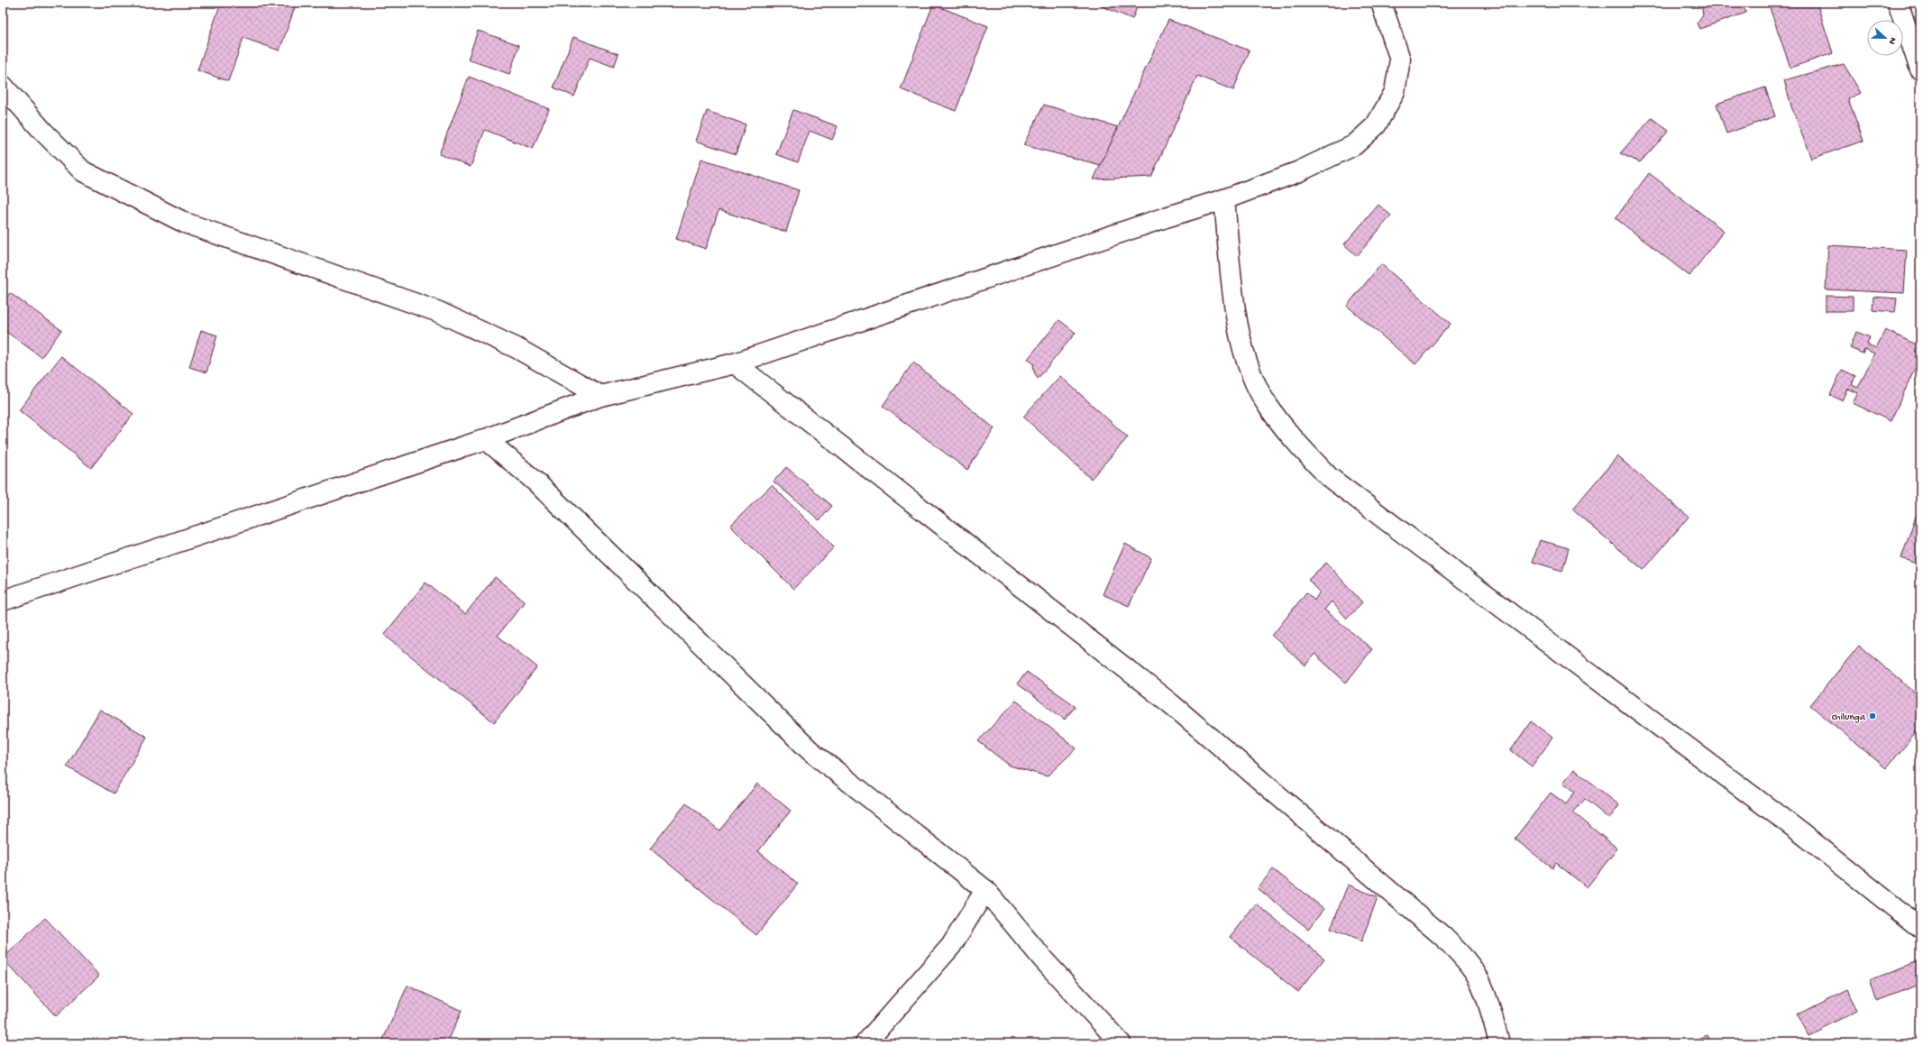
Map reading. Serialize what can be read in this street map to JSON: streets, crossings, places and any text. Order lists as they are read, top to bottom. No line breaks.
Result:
{"places":["chilunga"],"north":"right"}
